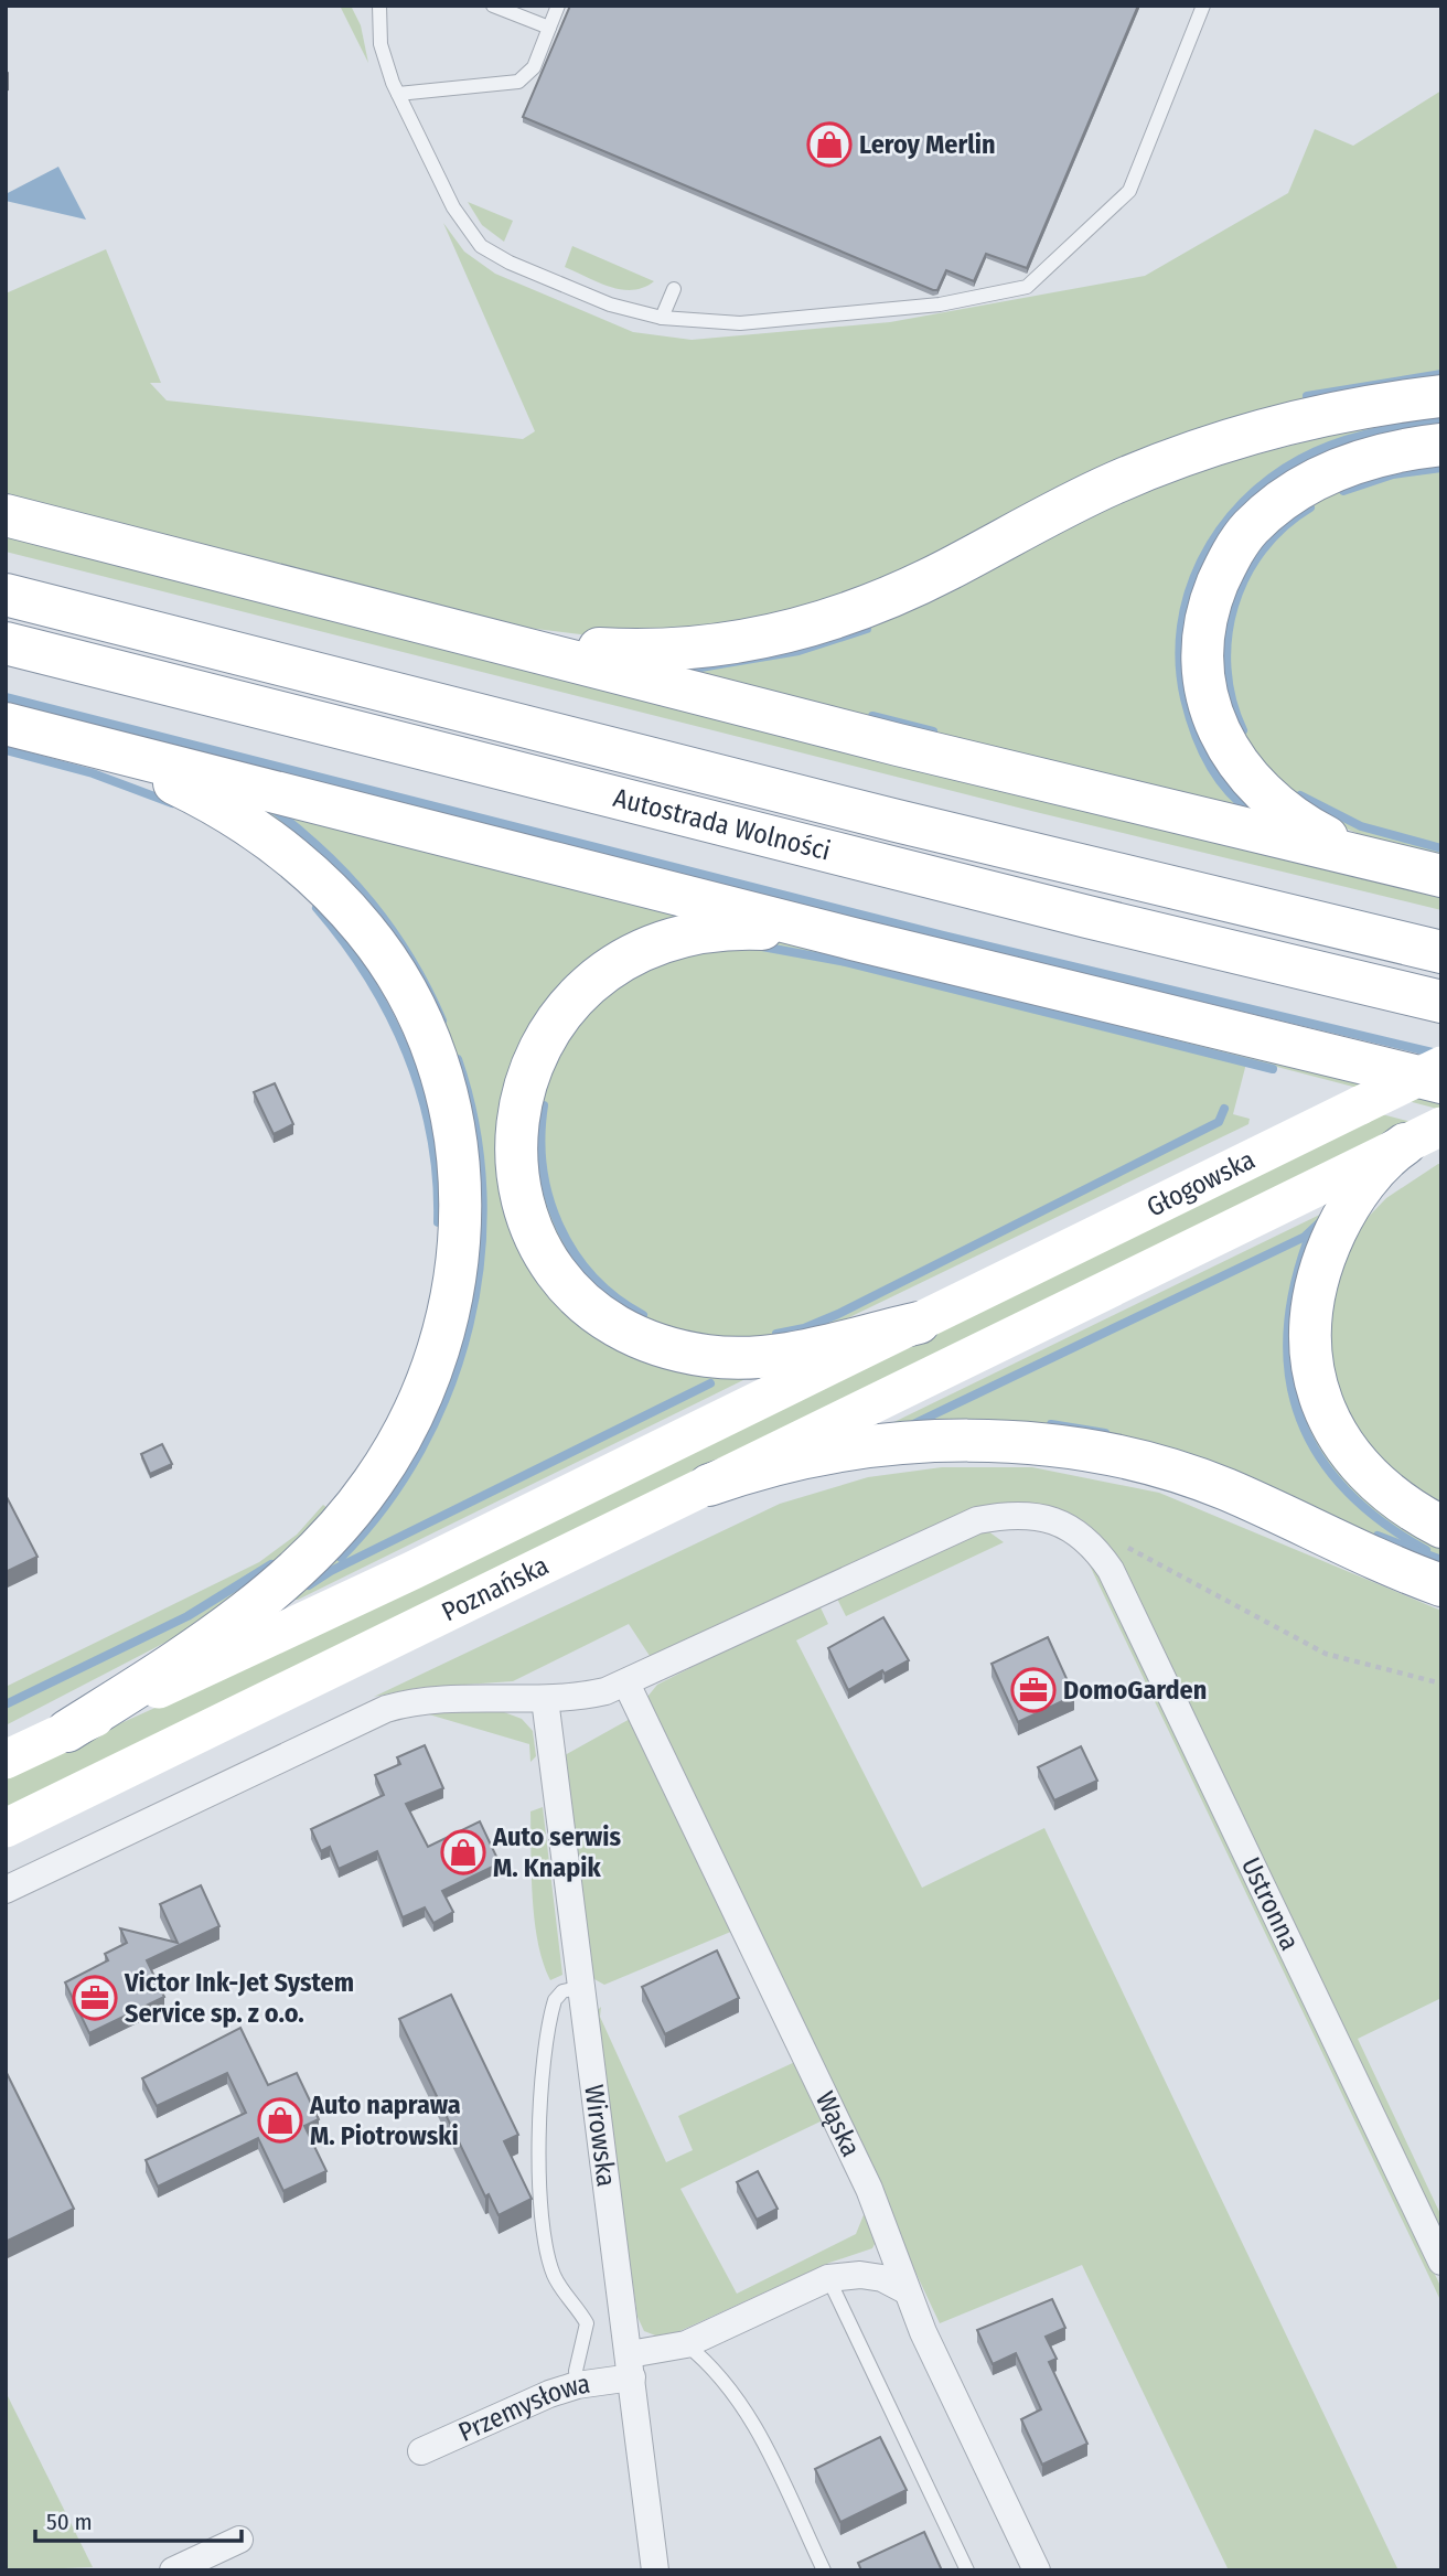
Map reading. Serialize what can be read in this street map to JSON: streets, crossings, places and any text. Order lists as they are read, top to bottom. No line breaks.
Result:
{"streets":{"highway":["Autostrada Wolności"],"main road":["Głogowska","Poznańska"],"street":["Ustronna","Wąska","Wirowska","Przemysłowa"]},"crossings":[["Głogowska","Poznańska"],["Wirowska","Przemysłowa"]],"places":{"shop":["Leroy Merlin","Auto serwis M. Knapik","Auto naprawa M. Piotrowski"],"office":["DomoGarden","Victor Ink-Jet System Service sp. z o.o."]},"scale_bar":"50 m"}
